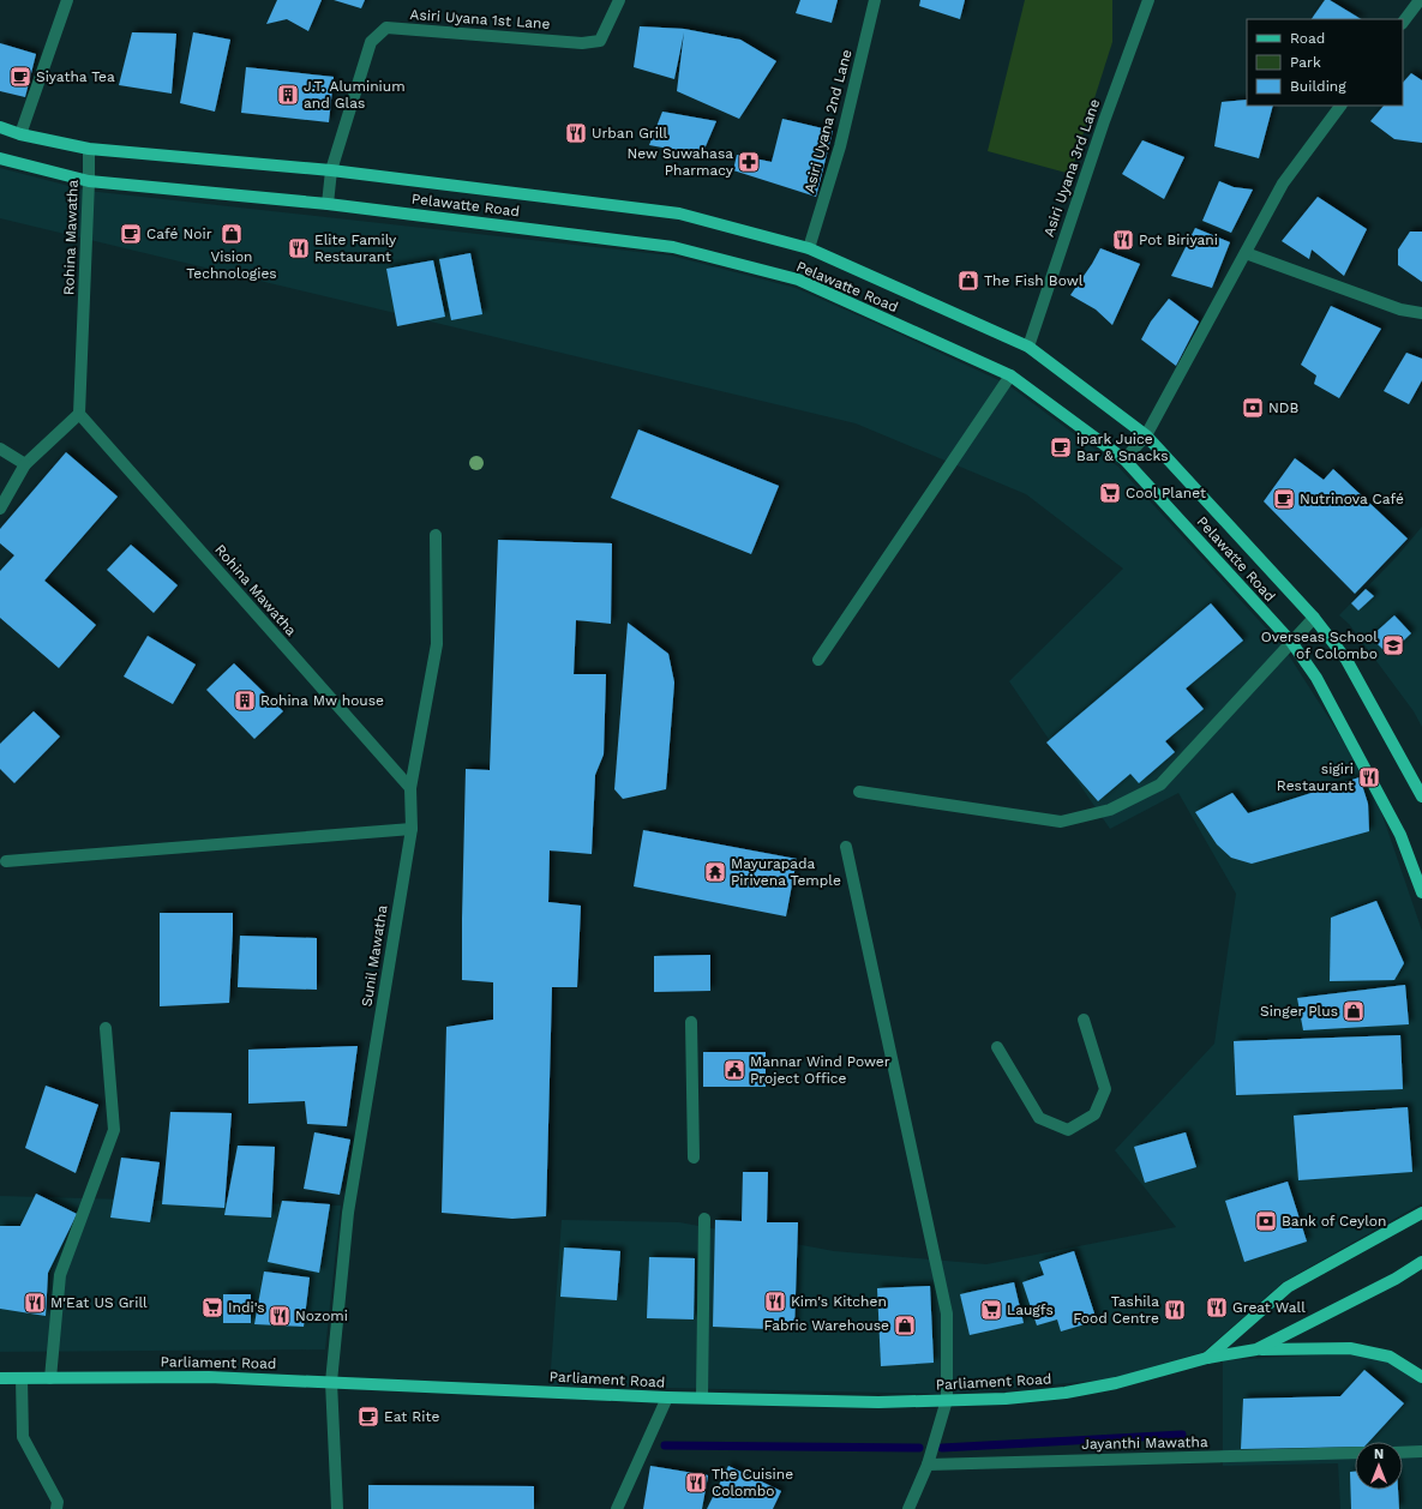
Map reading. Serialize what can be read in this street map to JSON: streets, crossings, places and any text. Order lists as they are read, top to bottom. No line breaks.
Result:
{"streets":{"main road":["Pelawatte Road","Parliament Road"],"street":["Asiri Uyana 1st Lane","Asiri Uyana 2nd Lane","Asiri Uyana 3rd Lane","Rohina Mawatha","Sunil Mawatha","Jayanthi Mawatha"]},"crossings":[["Asiri Uyana 1st Lane","Pelawatte Road"],["Asiri Uyana 2nd Lane","Pelawatte Road"],["Asiri Uyana 3rd Lane","Pelawatte Road"],["Pelawatte Road","Rohina Mawatha"],["Rohina Mawatha","Sunil Mawatha"],["Sunil Mawatha","Parliament Road"]],"places":{"cafe":["Siyatha Tea","Café Noir","ipark Juice Bar & Snacks","Nutrinova Café","Eat Rite"],"building":["J.T. Aluminium and Glas","Rohina Mw house"],"restaurant":["Urban Grill","Pot Biriyani","Elite Family Restaurant","sigiri Restaurant","Kim's Kitchen","M'Eat US Grill","Great Wall","Tashila Food Centre","Nozomi","The Cuisine Colombo"],"pharmacy":["New Suwahasa Pharmacy"],"shop":["Vision Technologies","The Fish Bowl","Singer Plus","Fabric Warehouse"],"bank":["NDB","Bank of Ceylon"],"supermarket":["Cool Planet","Indi's","Laugfs"],"school or university":["Overseas School of Colombo"],"temple":["Mayurapada Pirivena Temple"],"public building":["Mannar Wind Power Project Office"]},"legend":["Road","Park","Building"],"north":"top"}
